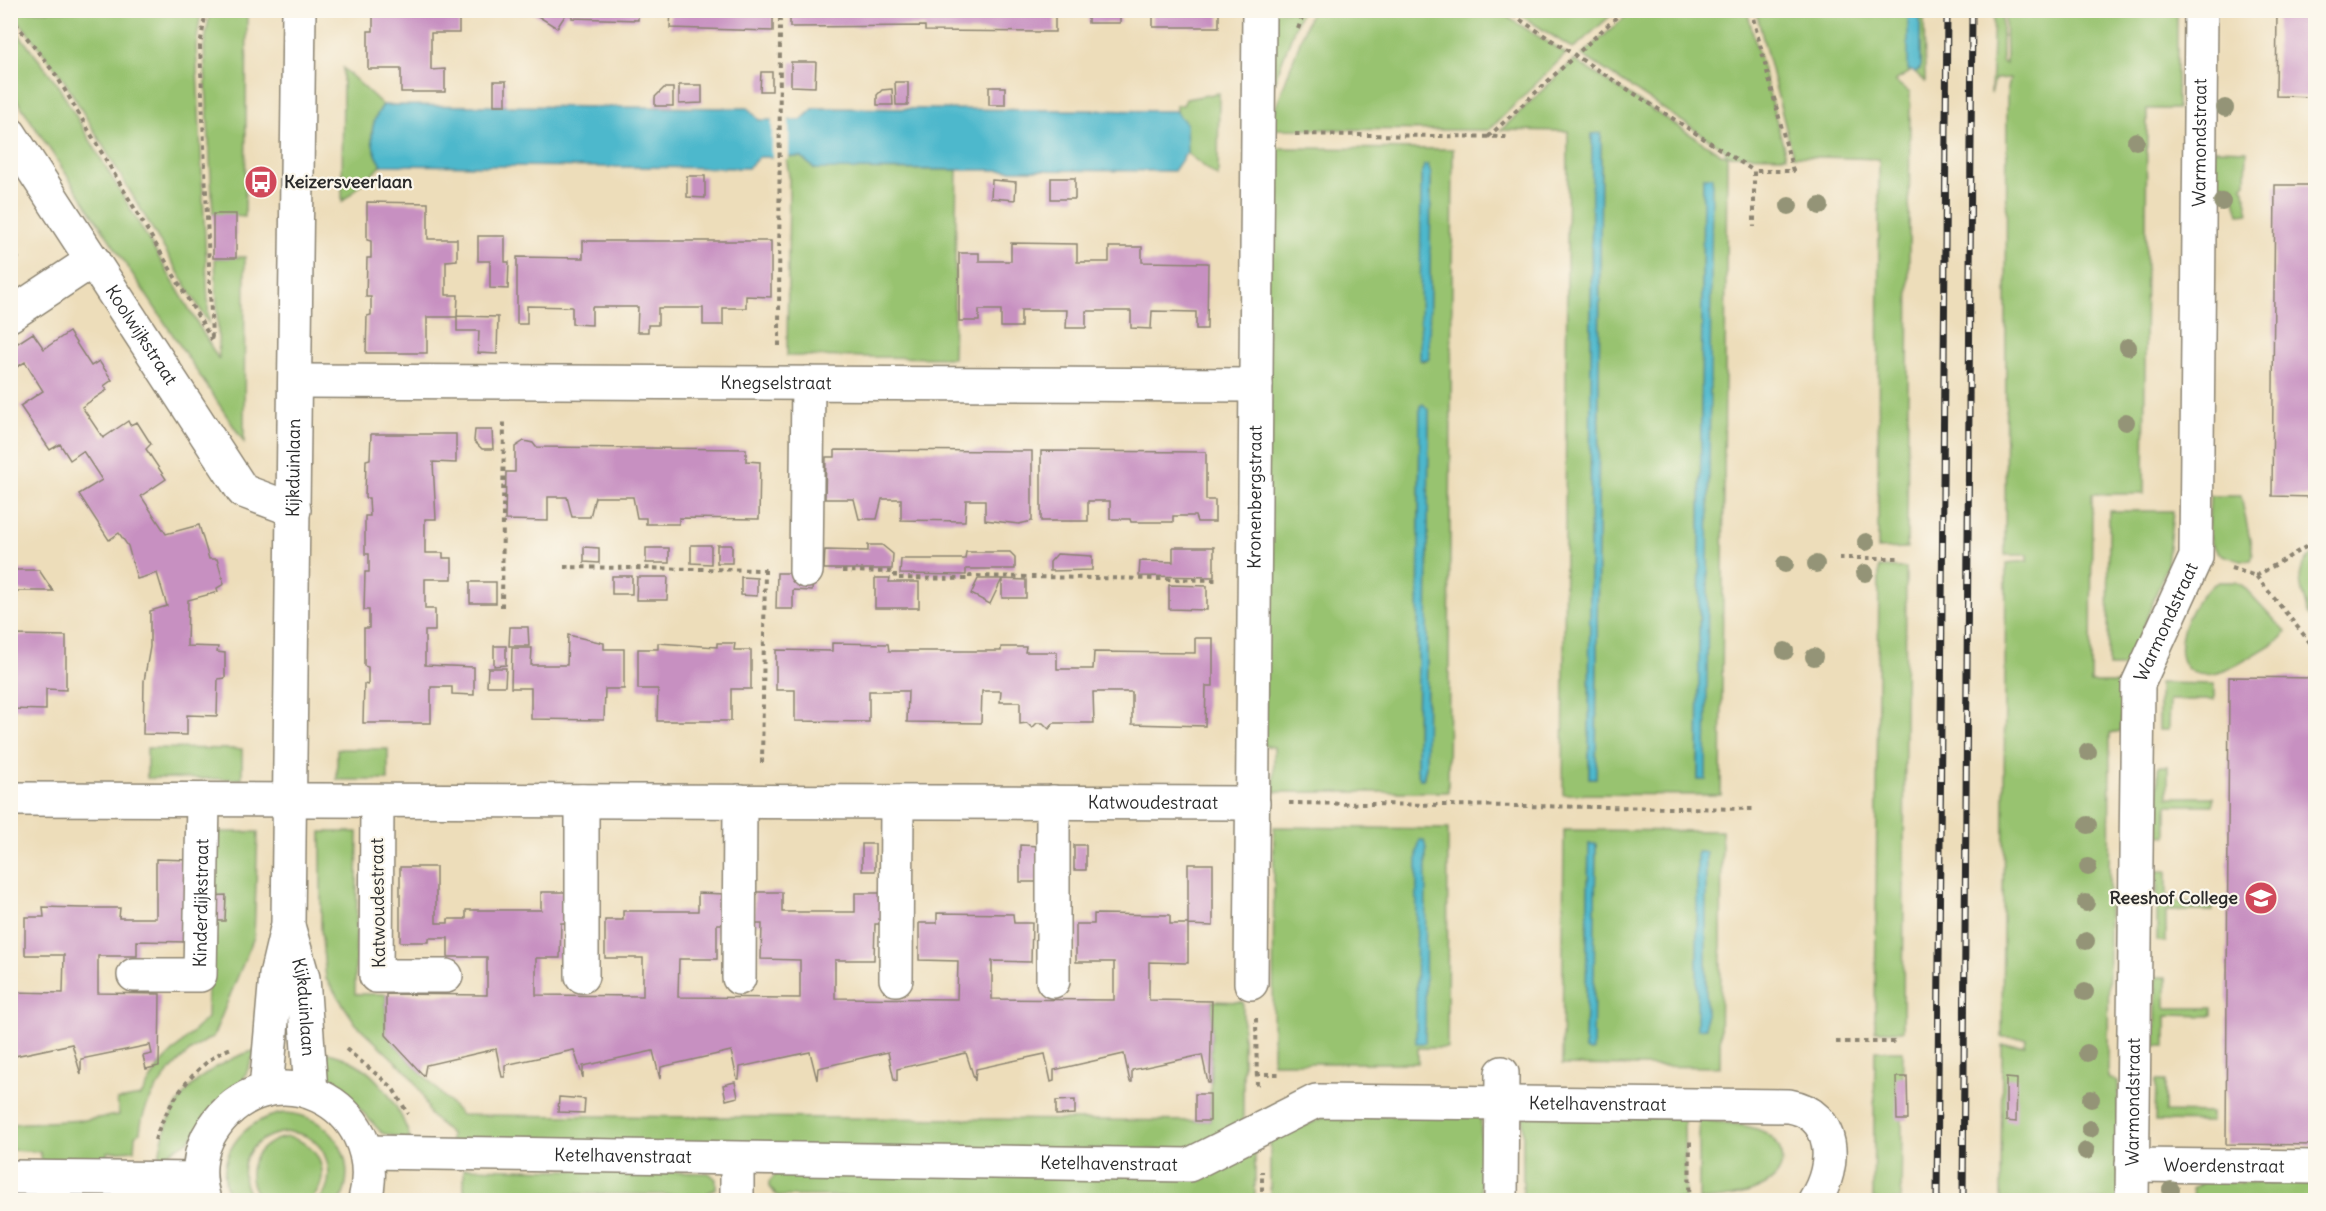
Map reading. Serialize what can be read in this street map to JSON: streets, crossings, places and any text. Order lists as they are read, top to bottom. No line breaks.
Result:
{"streets":{"street":["Warmondstraat","Koolwijkstraat","Knegselstraat","Kijkduinlaan","Kronenbergstraat","Katwoudestraat","Kinderdijkstraat","Ketelhavenstraat","Woerdenstraat"]},"crossings":[["Warmondstraat","Woerdenstraat"],["Koolwijkstraat","Kijkduinlaan"],["Knegselstraat","Kijkduinlaan"],["Knegselstraat","Kronenbergstraat"],["Kijkduinlaan","Katwoudestraat"],["Kronenbergstraat","Katwoudestraat"]],"places":{"bus stop":["Keizersveerlaan"],"school or university":["Reeshof College"]}}
